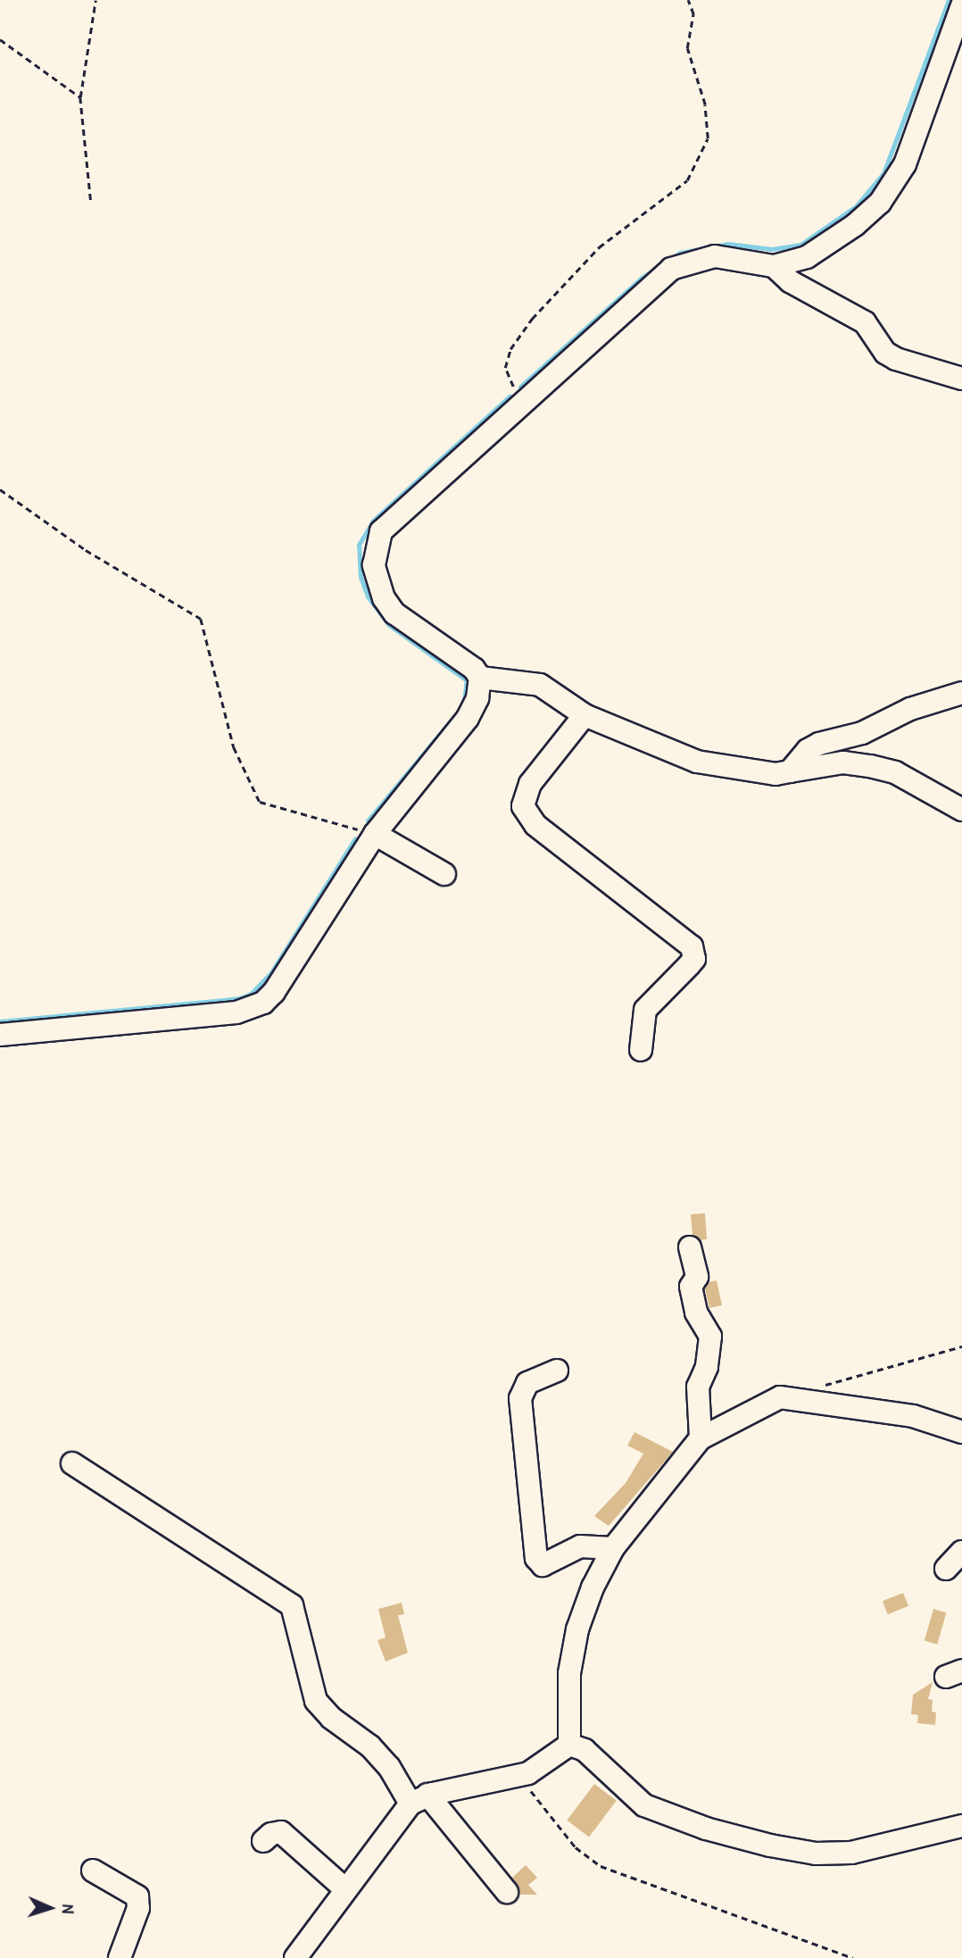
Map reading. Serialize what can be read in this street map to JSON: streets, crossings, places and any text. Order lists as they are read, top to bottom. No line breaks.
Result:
{"north":"right"}
